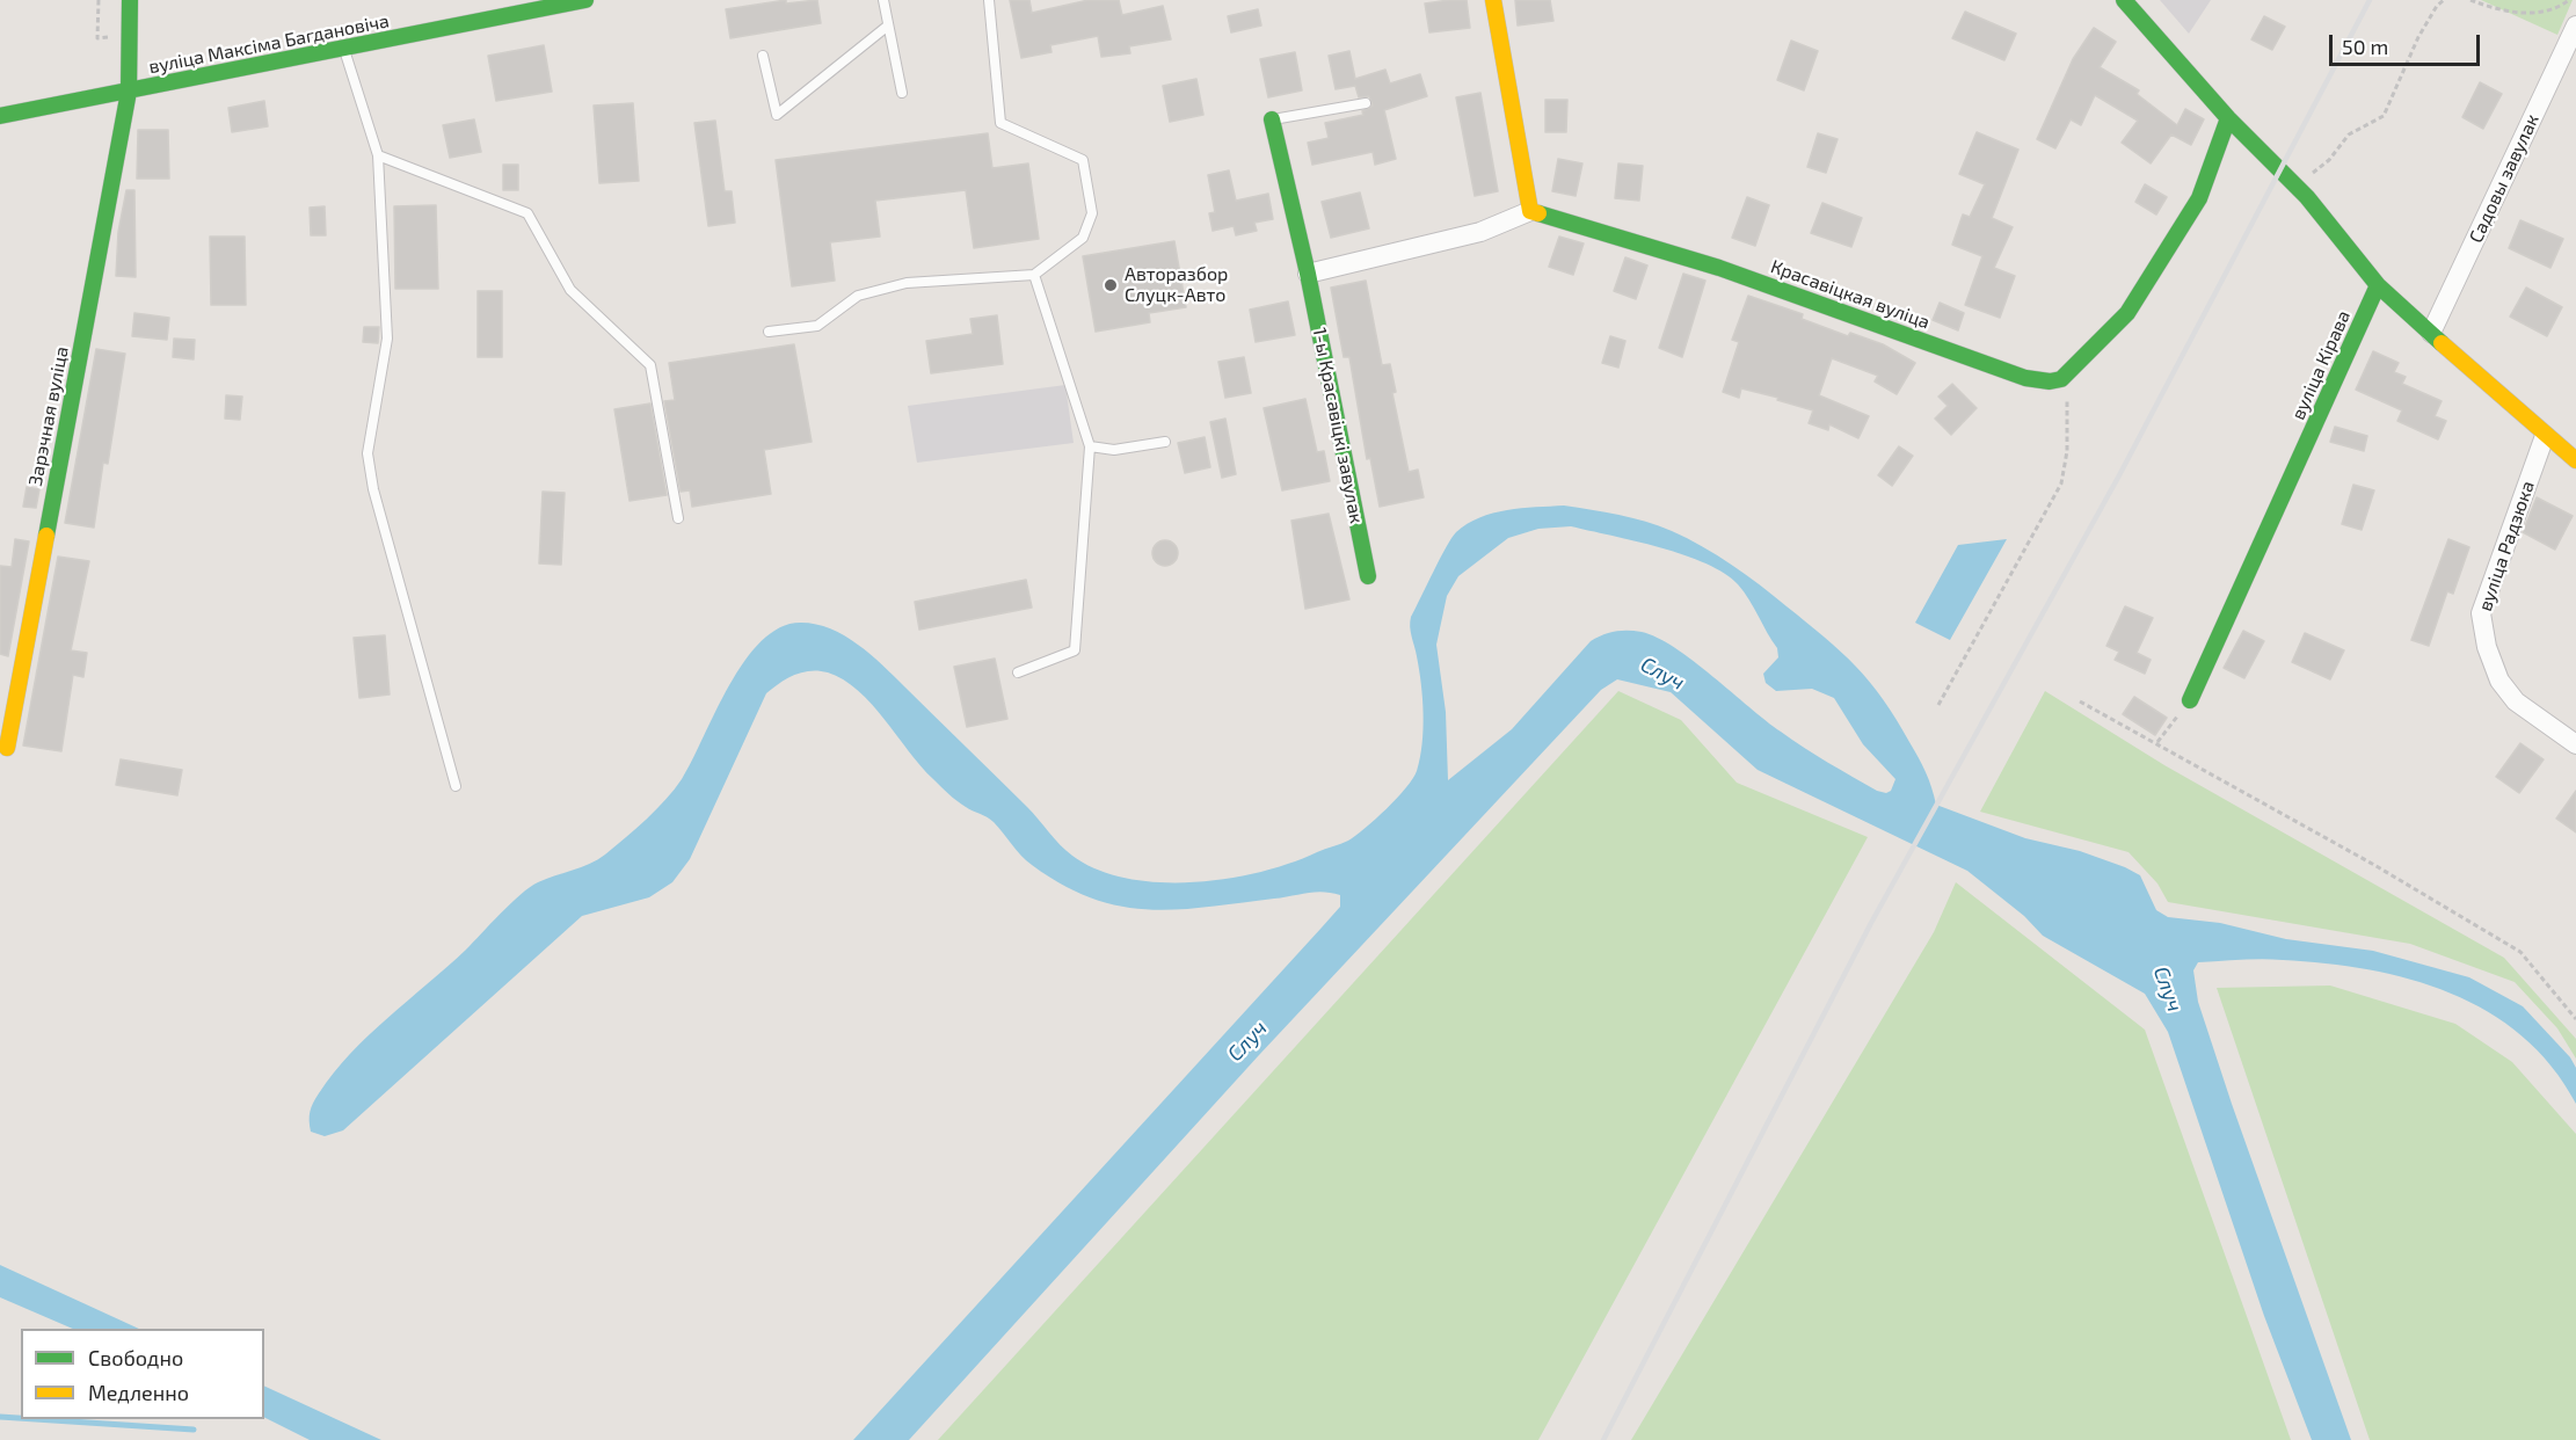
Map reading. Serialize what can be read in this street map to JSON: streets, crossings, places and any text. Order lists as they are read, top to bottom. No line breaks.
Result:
{"streets":{"street":["вуліца Максіма Багдановіча","Садовы завулак","Красавіцкая вуліца","вуліца Кірава","Зарэчная вуліца","1-ы Красавіцкі завулак","вуліца Радзюка"]},"crossings":[["вуліца Максіма Багдановіча","Зарэчная вуліца"]],"water":["Случ"],"places":["Авторазбор Слуцк-Авто"],"legend":["Свободно","Медленно"],"scale_bar":"50 m"}
